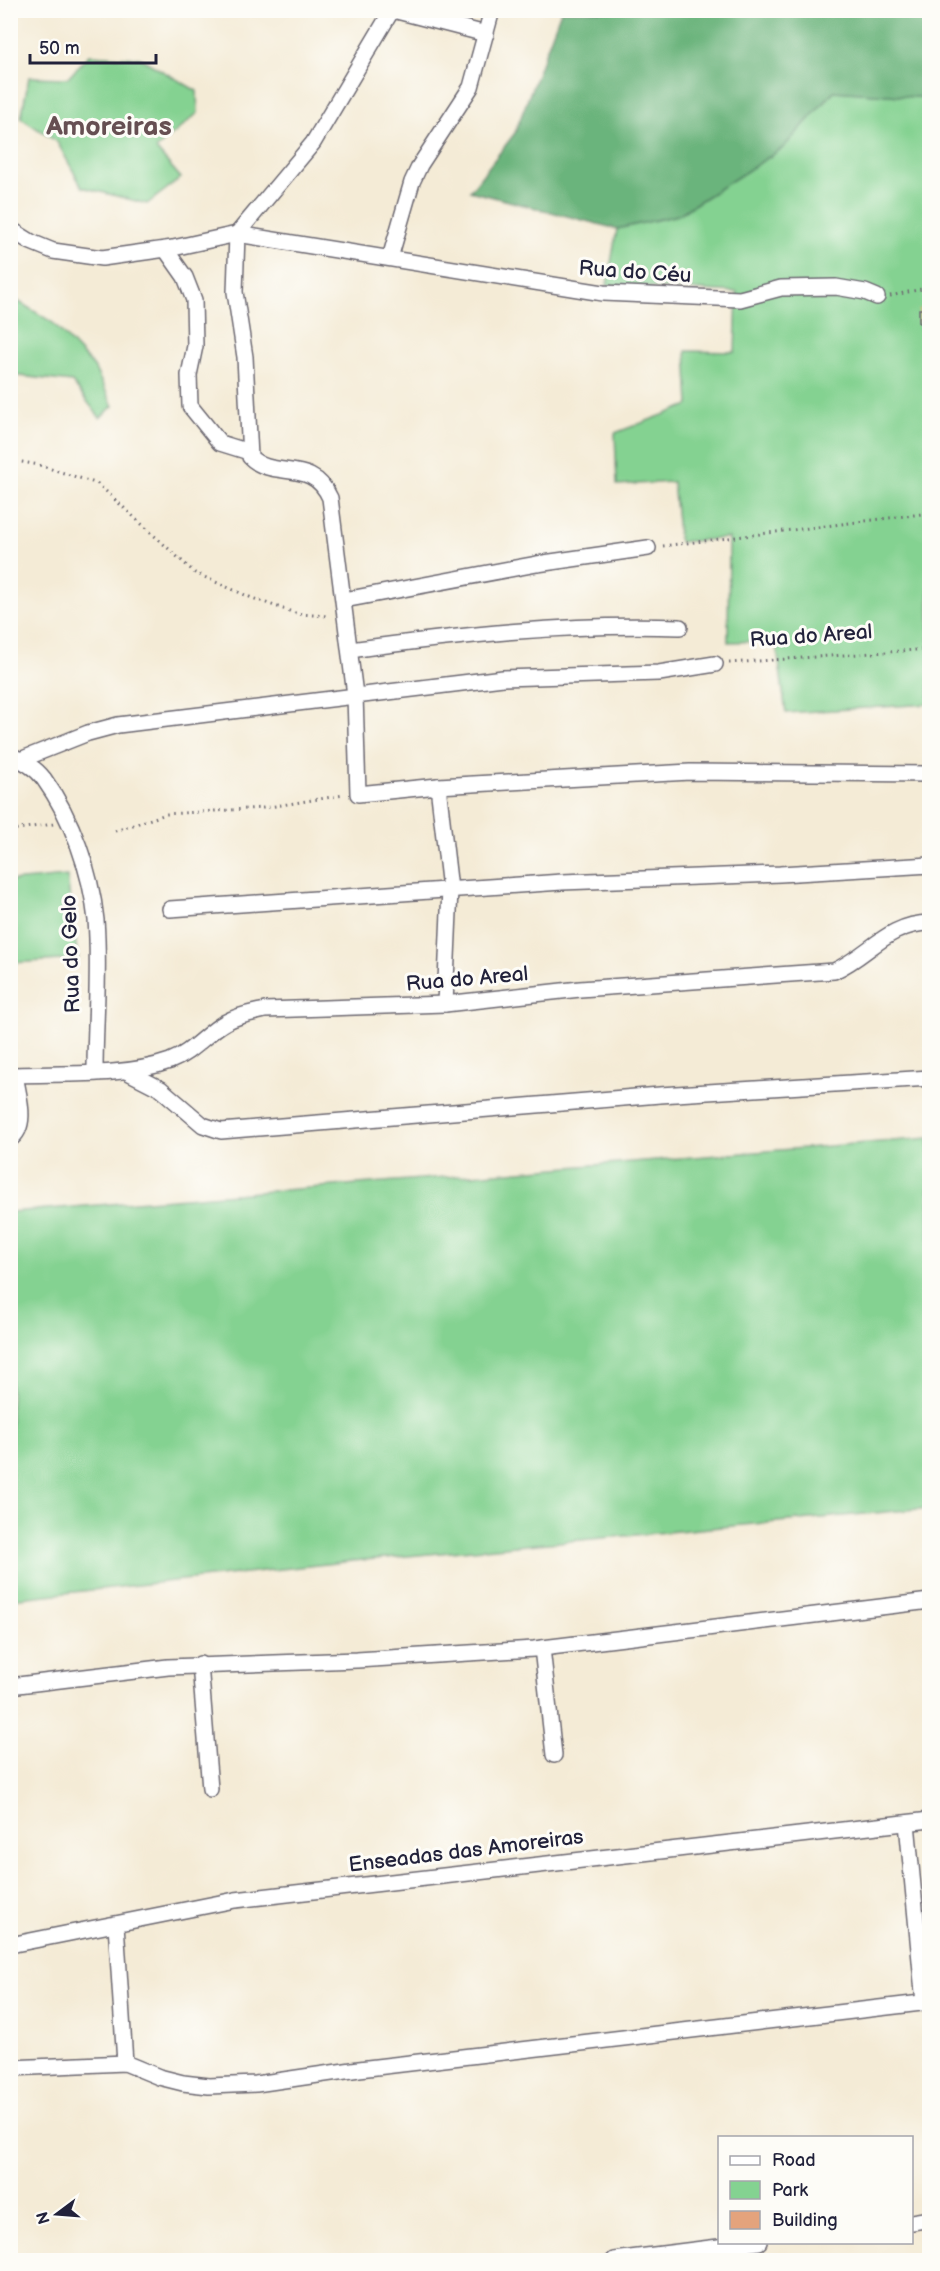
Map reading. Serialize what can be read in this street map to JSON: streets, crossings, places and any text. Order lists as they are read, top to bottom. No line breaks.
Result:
{"streets":{"street":["Rua do Céu","Rua do Areal","Rua do Gelo","Enseadas das Amoreiras"]},"crossings":[["Rua do Areal","Rua do Gelo"]],"districts":["Amoreiras"],"legend":["Road","Park","Building"],"scale_bar":"50 m","north":"left"}
